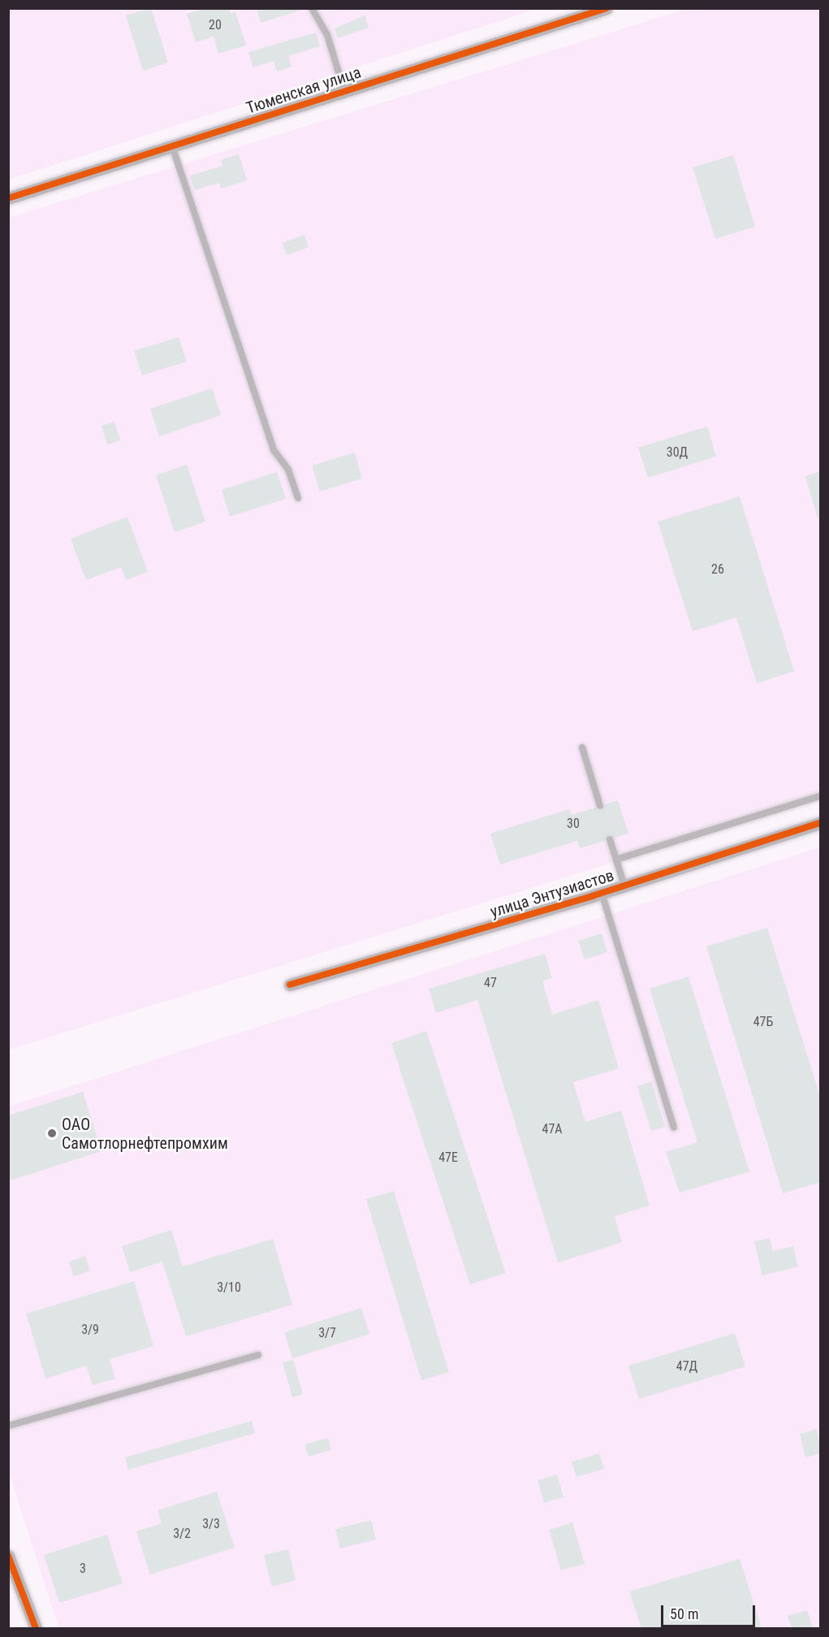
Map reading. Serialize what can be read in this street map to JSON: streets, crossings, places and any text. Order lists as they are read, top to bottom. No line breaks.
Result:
{"streets":{"street":["Тюменская улица","улица Энтузиастов"]},"places":["ОАО Самотлорнефтепромхим"],"house_numbers":["20","30Д","26","30","47","47Б","47А","47Е","3/10","3/9","3/7","47Д","3/3","3/2","3"],"scale_bar":"50 m"}
